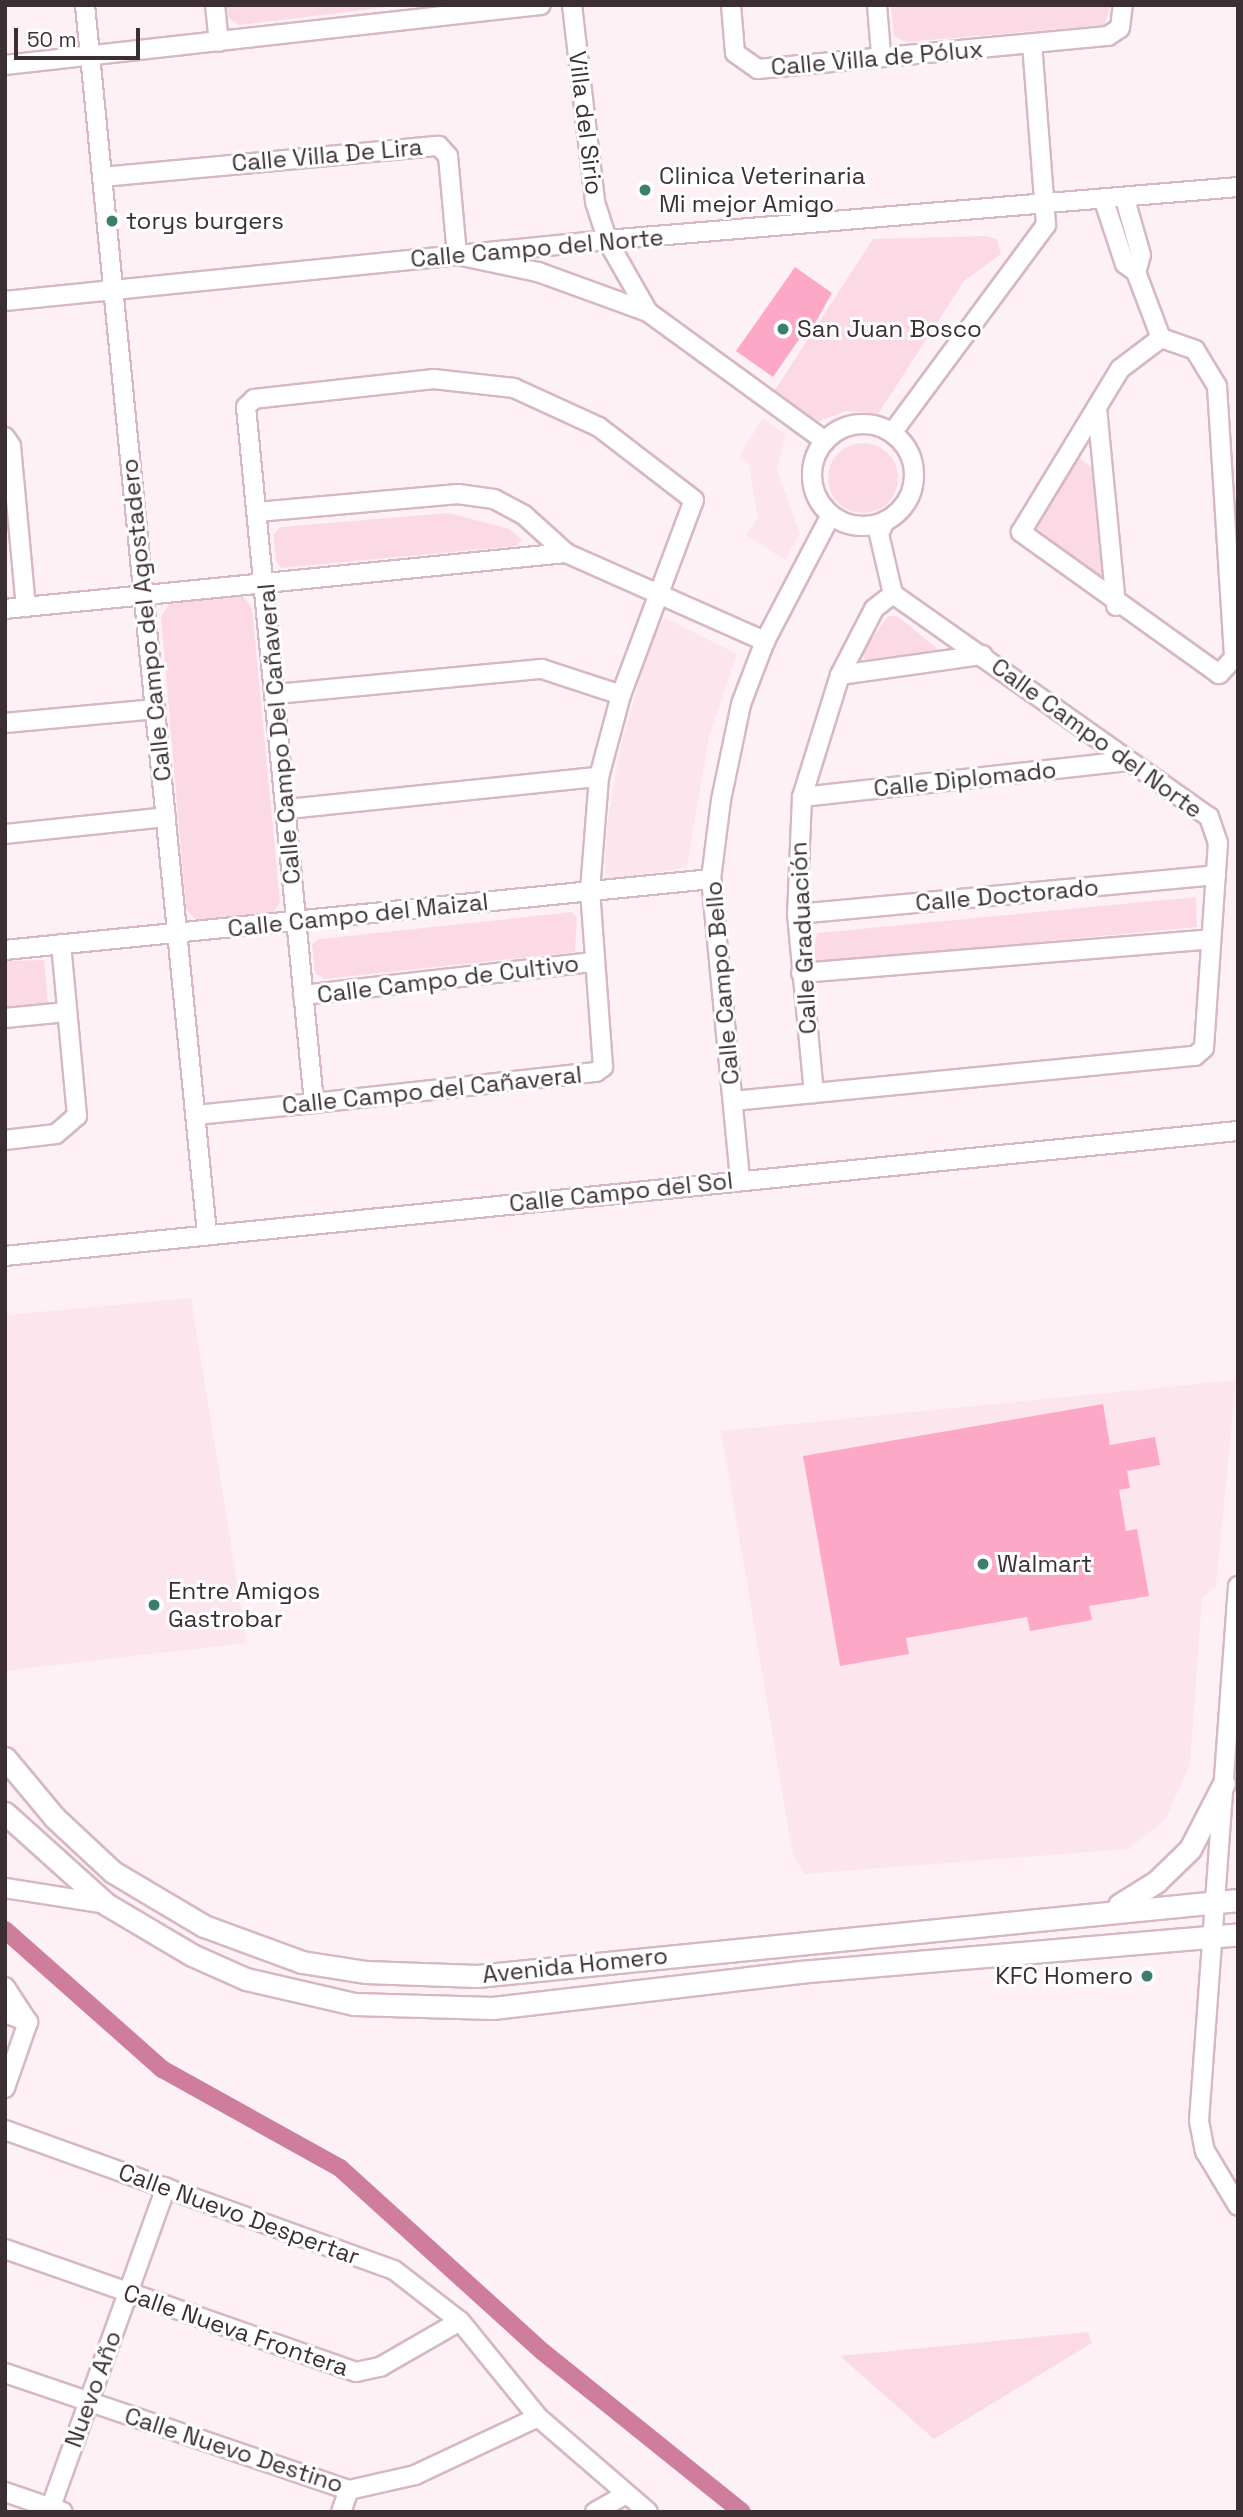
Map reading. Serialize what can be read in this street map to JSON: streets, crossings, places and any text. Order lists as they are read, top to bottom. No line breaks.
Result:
{"streets":{"main road":["Avenida Homero"],"street":["Calle Villa de Pólux","Villa del Sirio","Calle Villa De Lira","Calle Campo del Norte","Calle Campo del Agostadero","Calle Campo Del Cañaveral","Calle Diplomado","Calle Doctorado","Calle Campo del Maizal","Calle Graduación","Calle Campo de Cultivo","Calle Campo Bello","Calle Campo del Cañaveral","Calle Campo del Sol","Calle Nuevo Despertar","Calle Nueva Frontera","Nuevo Año","Calle Nuevo Destino"]},"crossings":[["Villa del Sirio","Calle Campo del Norte"],["Calle Villa De Lira","Calle Campo del Norte"],["Calle Villa De Lira","Calle Campo del Agostadero"],["Calle Campo del Norte","Calle Campo del Agostadero"],["Calle Campo del Norte","Calle Diplomado"],["Calle Campo del Norte","Calle Doctorado"],["Calle Campo del Norte","Calle Graduación"],["Calle Campo del Norte","Calle Campo Bello"],["Calle Campo del Agostadero","Calle Campo del Maizal"],["Calle Campo del Agostadero","Calle Campo del Cañaveral"],["Calle Campo del Agostadero","Calle Campo del Sol"],["Calle Campo Del Cañaveral","Calle Campo del Maizal"],["Calle Campo Del Cañaveral","Calle Campo de Cultivo"],["Calle Campo Del Cañaveral","Calle Campo del Cañaveral"],["Calle Diplomado","Calle Graduación"],["Calle Doctorado","Calle Graduación"],["Calle Campo del Maizal","Calle Campo Bello"],["Calle Campo del Maizal","Calle Campo del Cañaveral"],["Calle Campo de Cultivo","Calle Campo del Cañaveral"],["Calle Campo Bello","Calle Campo del Sol"],["Calle Nuevo Despertar","Calle Nueva Frontera"],["Calle Nuevo Despertar","Nuevo Año"],["Calle Nuevo Despertar","Calle Nuevo Destino"],["Calle Nueva Frontera","Nuevo Año"],["Nuevo Año","Calle Nuevo Destino"]],"places":["Clinica Veterinaria Mi mejor Amigo","torys burgers","San Juan Bosco","Walmart","Entre Amigos Gastrobar","KFC Homero"],"scale_bar":"50 m"}
